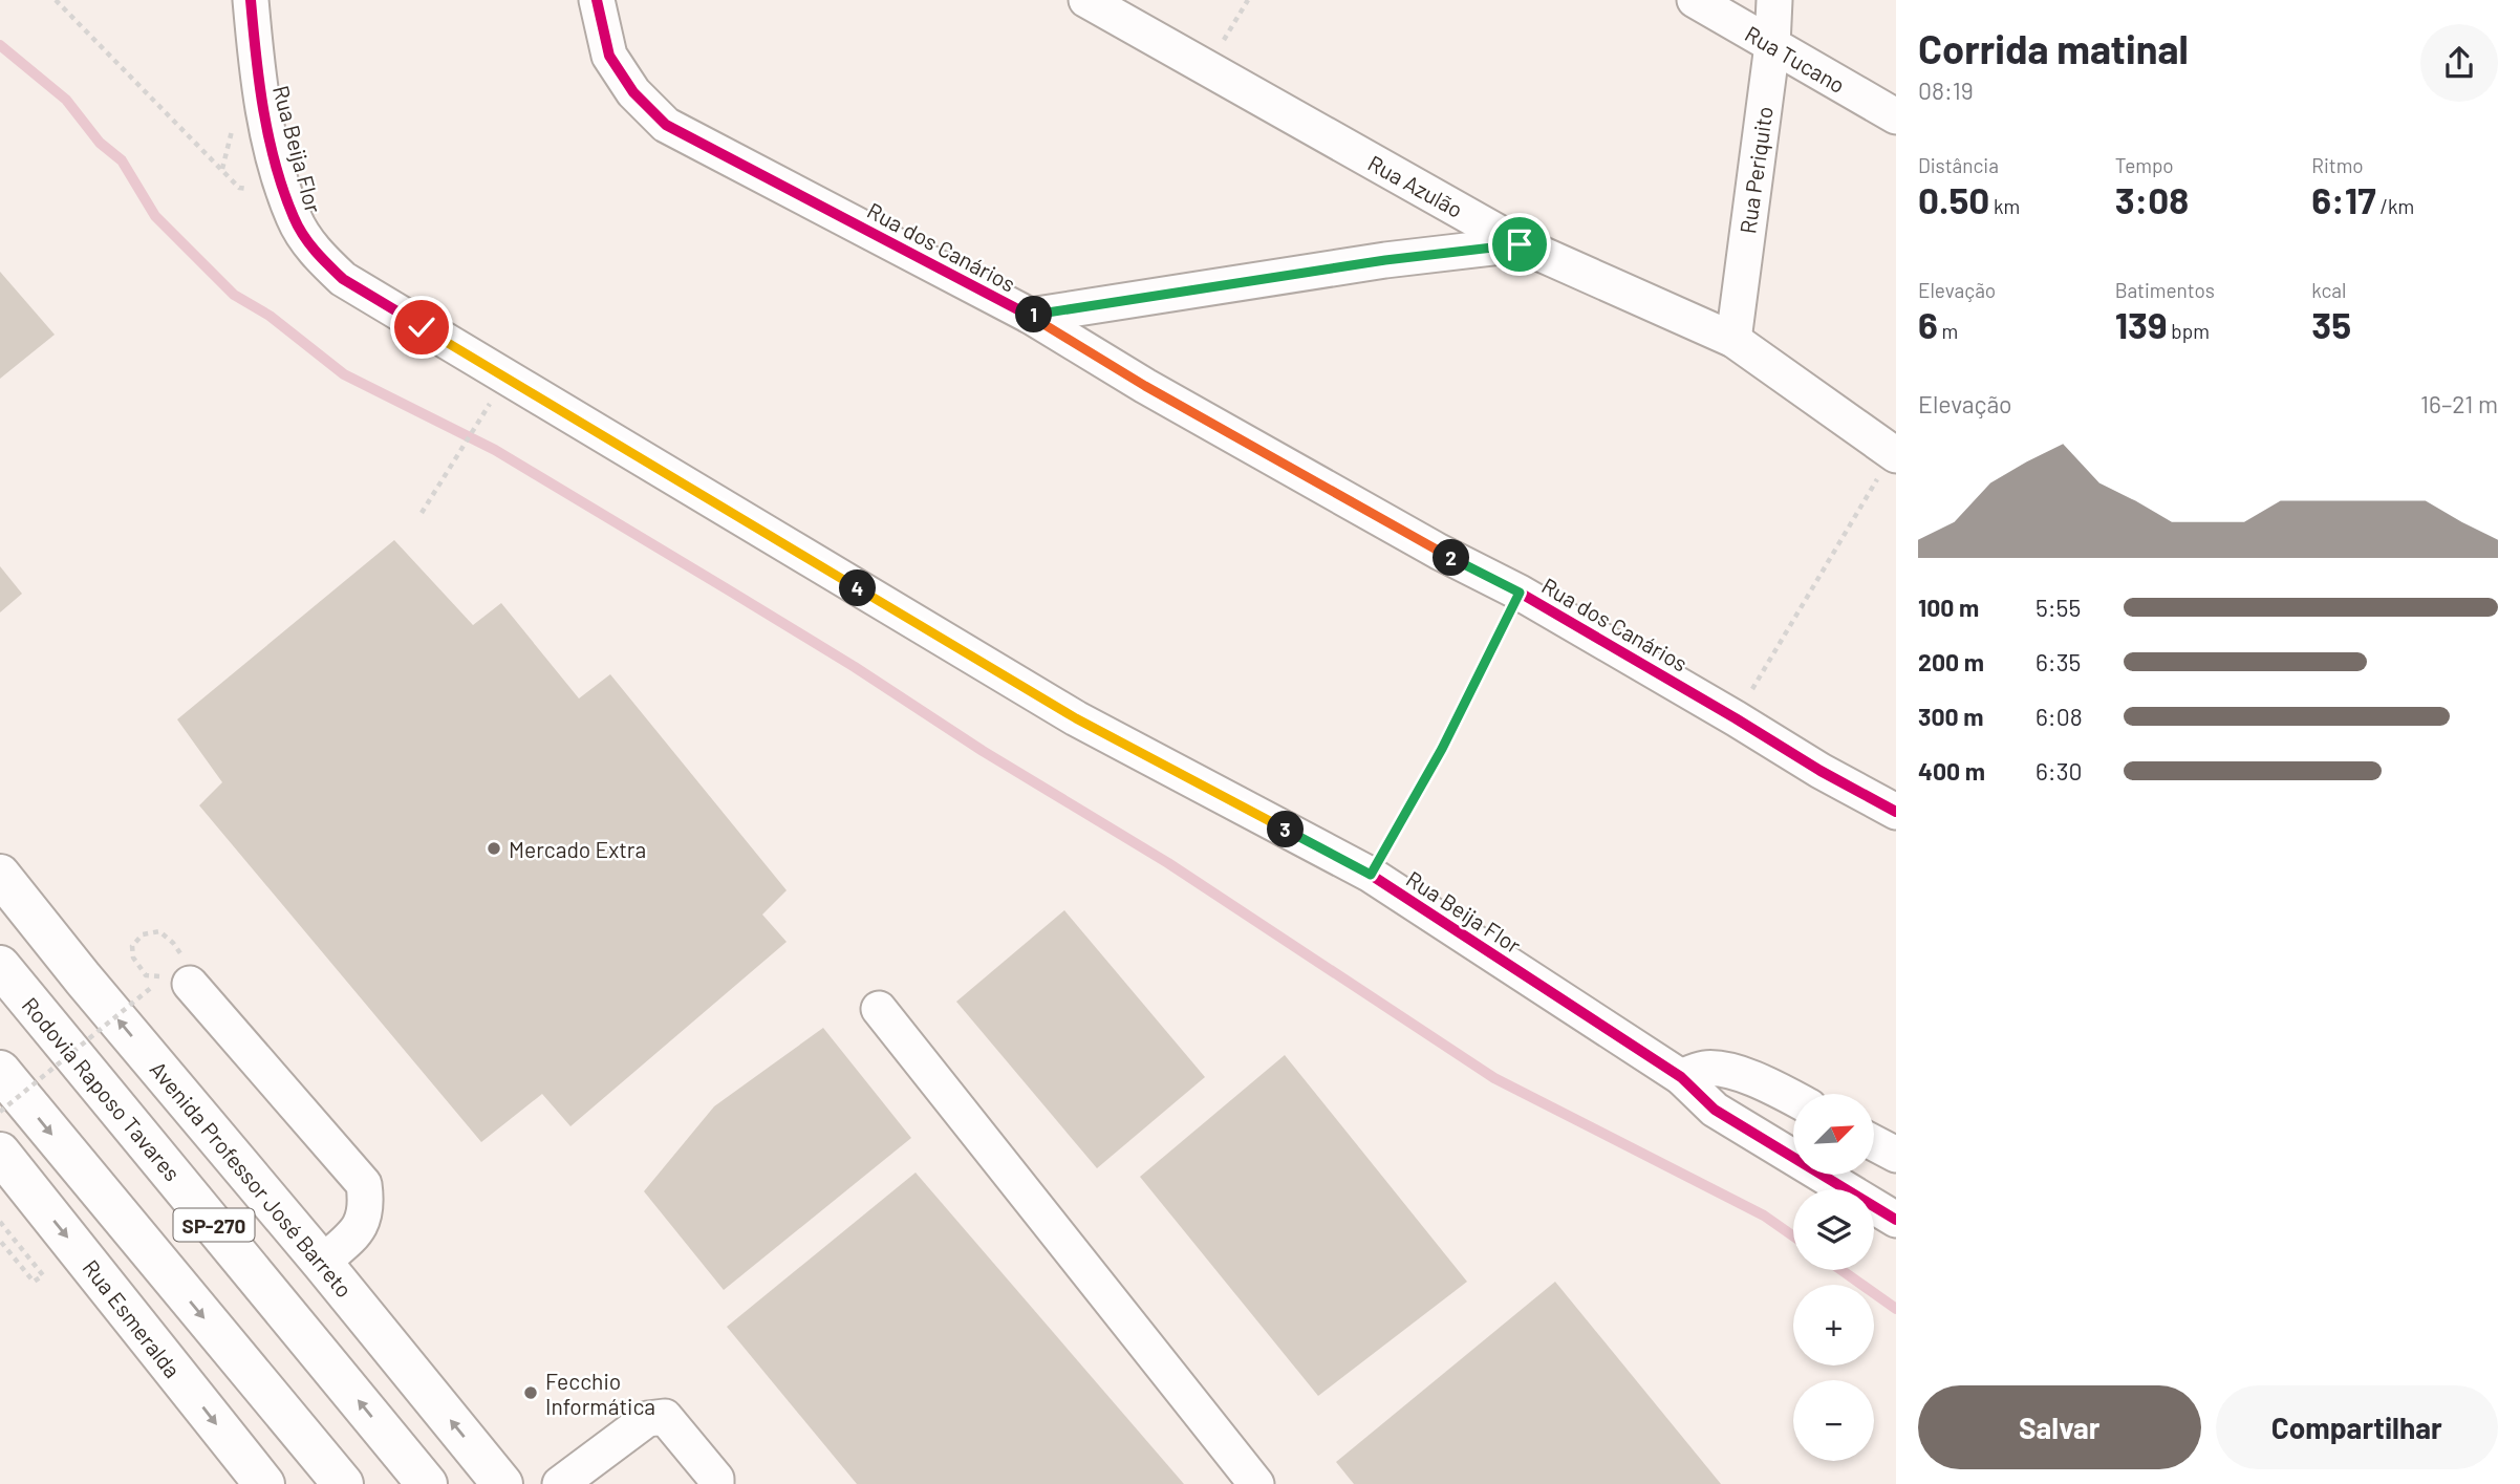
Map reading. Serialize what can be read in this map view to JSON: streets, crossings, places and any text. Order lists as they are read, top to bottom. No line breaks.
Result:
{"streets":{"highway":["Rodovia Raposo Tavares","Avenida Professor José Barreto","SP-270","Rua Esmeralda"],"street":["Rua Tucano","Rua Beija Flor","Rua Periquito","Rua Azulão","Rua dos Canários"]},"crossings":[["Rua Tucano","Rua Periquito"],["Rua Periquito","Rua Azulão"]],"places":["Mercado Extra","Fecchio Informática"],"north":"top right","page":{"heading":["Corrida matinal","08:19"],"stats":[["Distância","0.50 km"],["Tempo","3:08"],["Ritmo","6:17 /km"],["Elevação","6 m"],["Batimentos","139 bpm"],["kcal","35"]],"pins":["1","2","4","3"],"chart":["Elevação","16–21 m"],"list":[{"name":"100 m","note":"5:55"},{"name":"200 m","note":"6:35"},{"name":"300 m","note":"6:08"},{"name":"400 m","note":"6:30"}],"map_buttons":["+","−"],"buttons":["Salvar","Compartilhar"]}}
